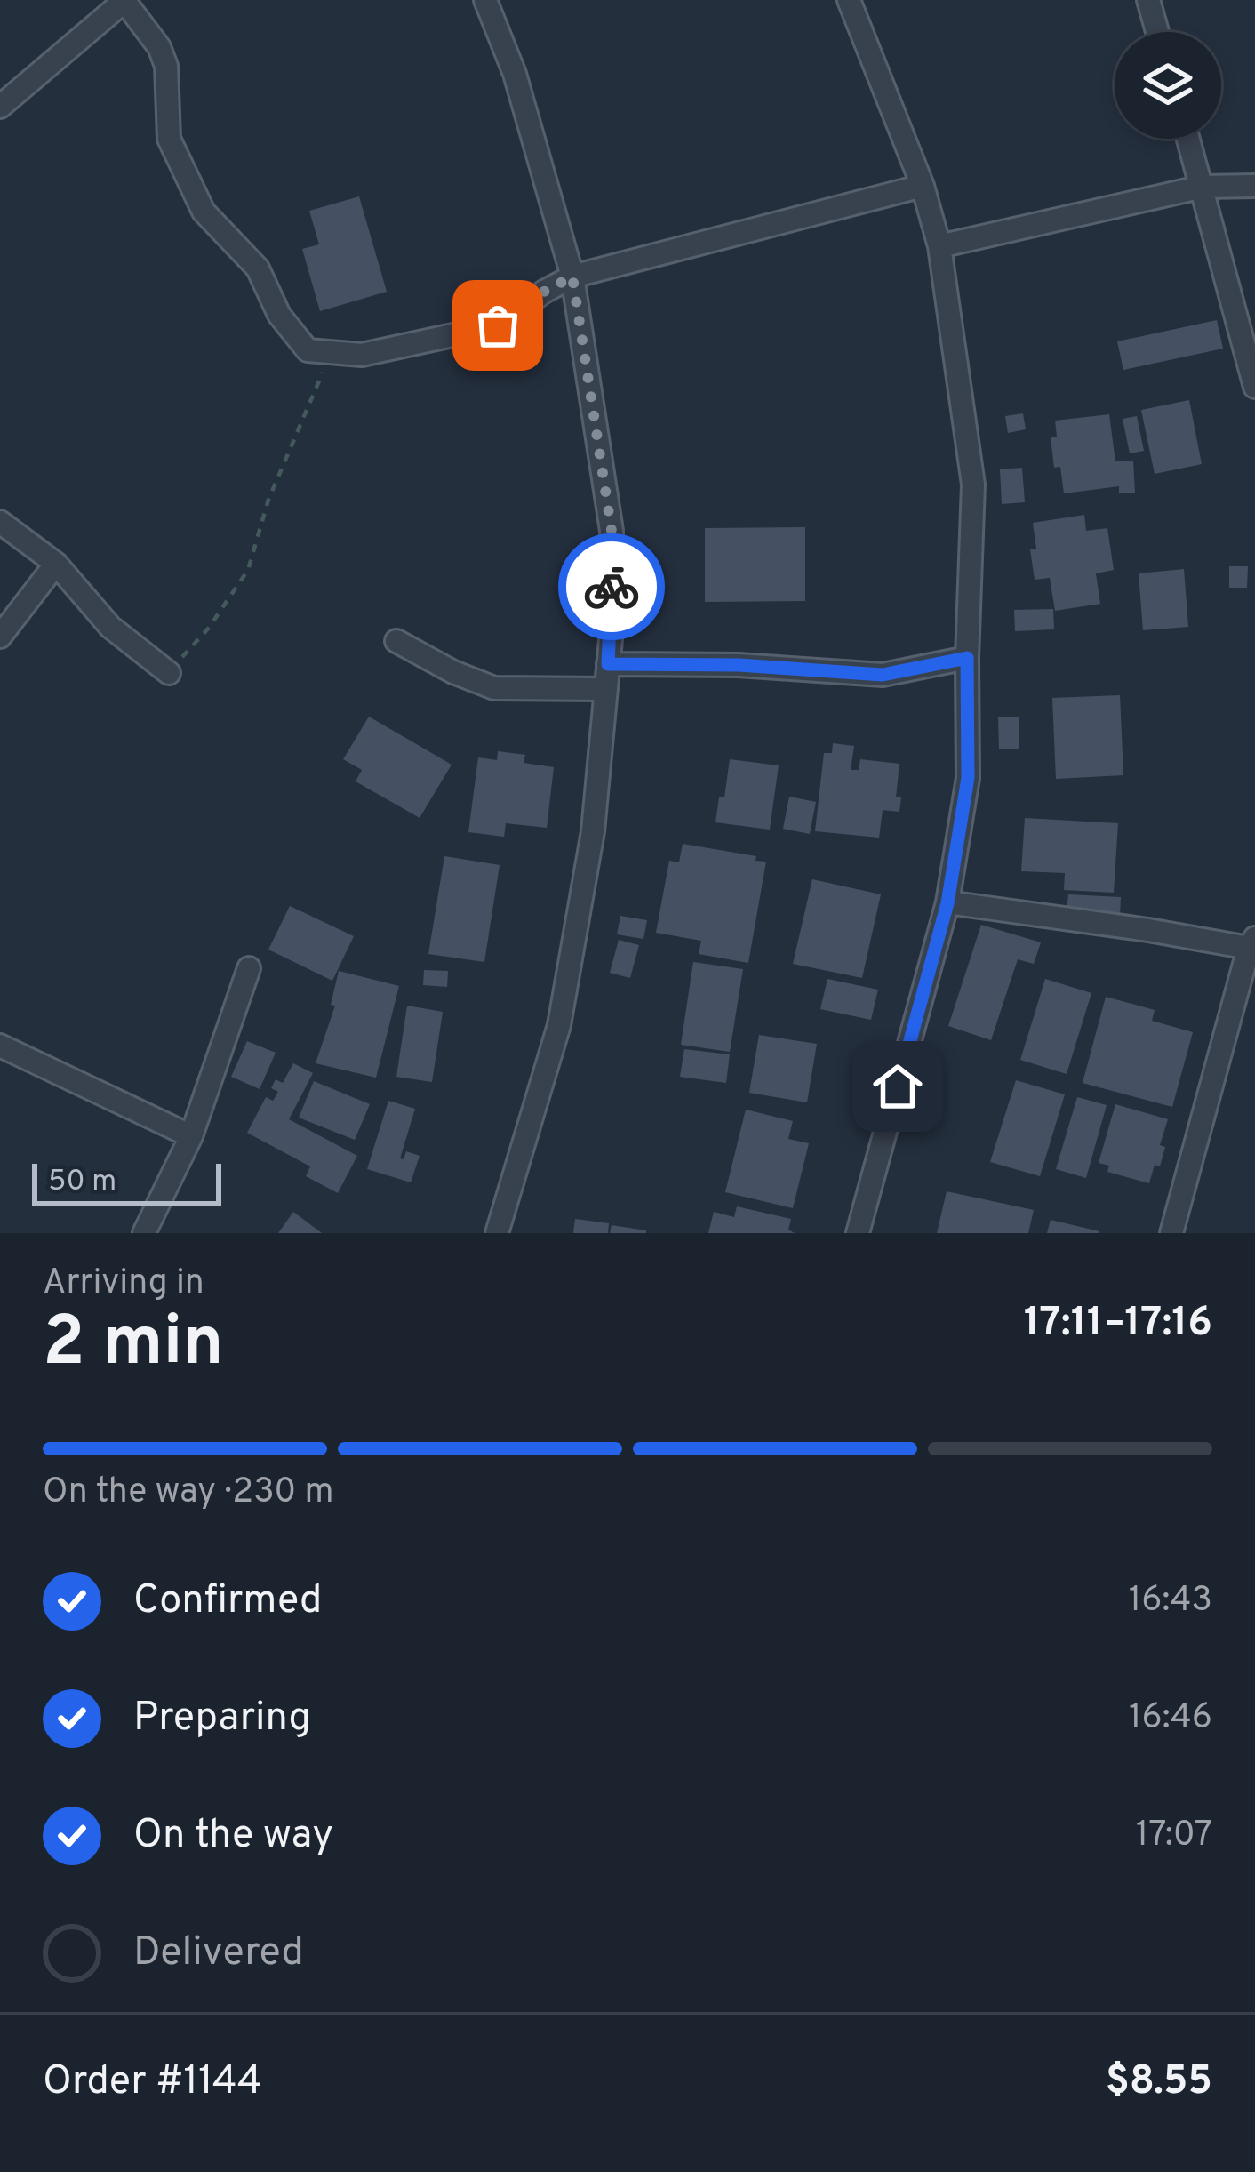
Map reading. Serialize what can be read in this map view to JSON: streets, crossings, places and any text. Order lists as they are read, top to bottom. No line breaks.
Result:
{"scale_bar":"50 m","page":{"scale":"50 m","heading":["2 min","Arriving in","17:11–17:16"],"panel":["Order #1144","$8.55"],"bar":"On the way · 230 m","list":[["Confirmed","16:43"],["Preparing","16:46"],["On the way","17:07"],"Delivered"]}}
